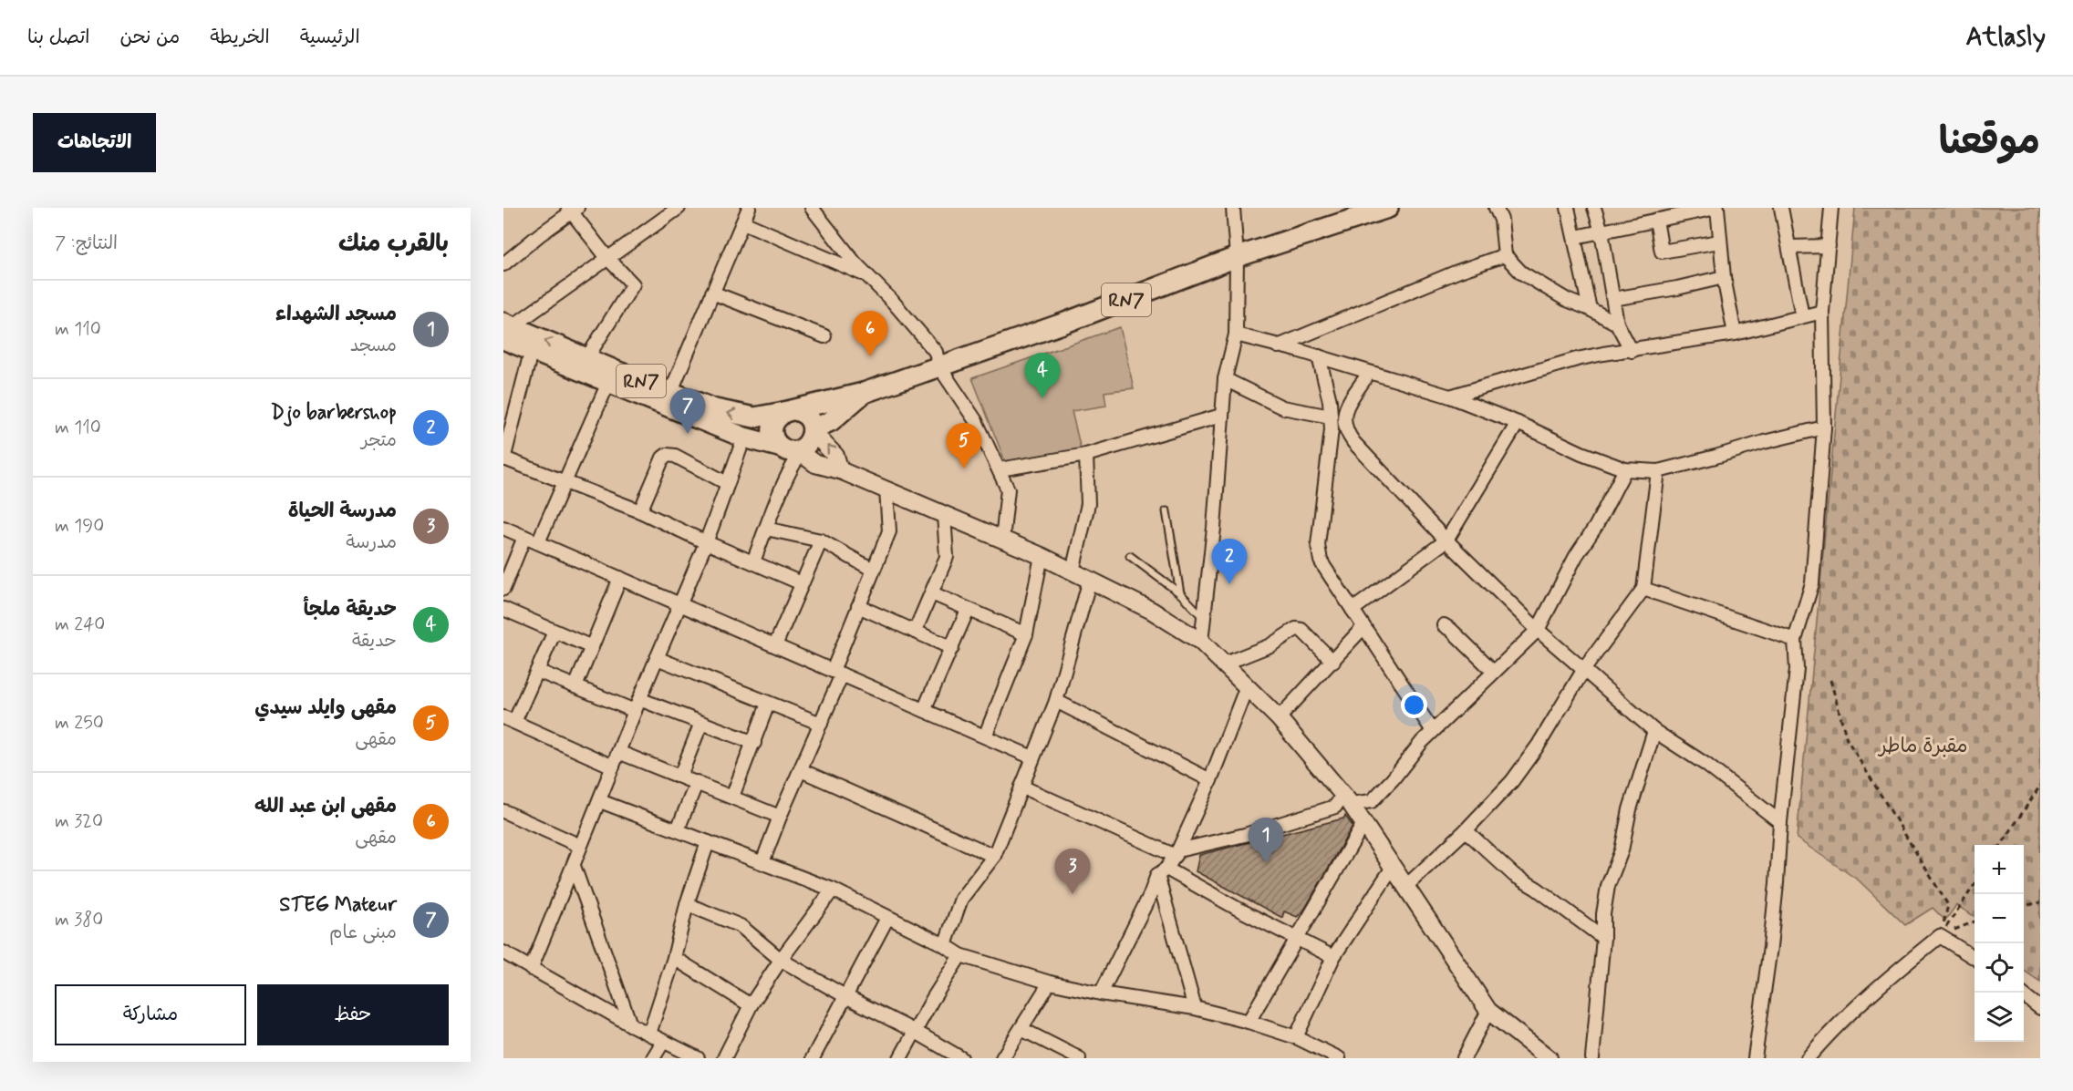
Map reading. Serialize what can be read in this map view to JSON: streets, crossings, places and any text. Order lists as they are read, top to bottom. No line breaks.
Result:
{"streets":{"main road":["RN7"]},"parks":["مقبرة ماطر"],"page":{"header":"Atlasly","nav":["الرئيسية","الخريطة","من نحن","اتصل بنا"],"title":"موقعنا","buttons":["الاتجاهات",["حفظ","مشاركة"]],"heading":["بالقرب منك","النتائج: 7"],"list":[{"mark":"1","name":"مسجد الشهداء","note":"مسجد","value":"110 m"},{"mark":"2","name":"Djo barbershop","note":"متجر","value":"110 m"},{"mark":"3","name":"مدرسة الحياة","note":"مدرسة","value":"190 m"},{"mark":"4","name":"حديقة ملجأ","note":"حديقة","value":"240 m"},{"mark":"5","name":"مقهى وايلد سيدي","note":"مقهى","value":"250 m"},{"mark":"6","name":"مقهى ابن عبد الله","note":"مقهى","value":"320 m"},{"mark":"7","name":"STEG Mateur","note":"مبنى عام","value":"380 m"}],"pins":["6","4","7","5","2","1","3"],"map_buttons":["+","−"]}}
